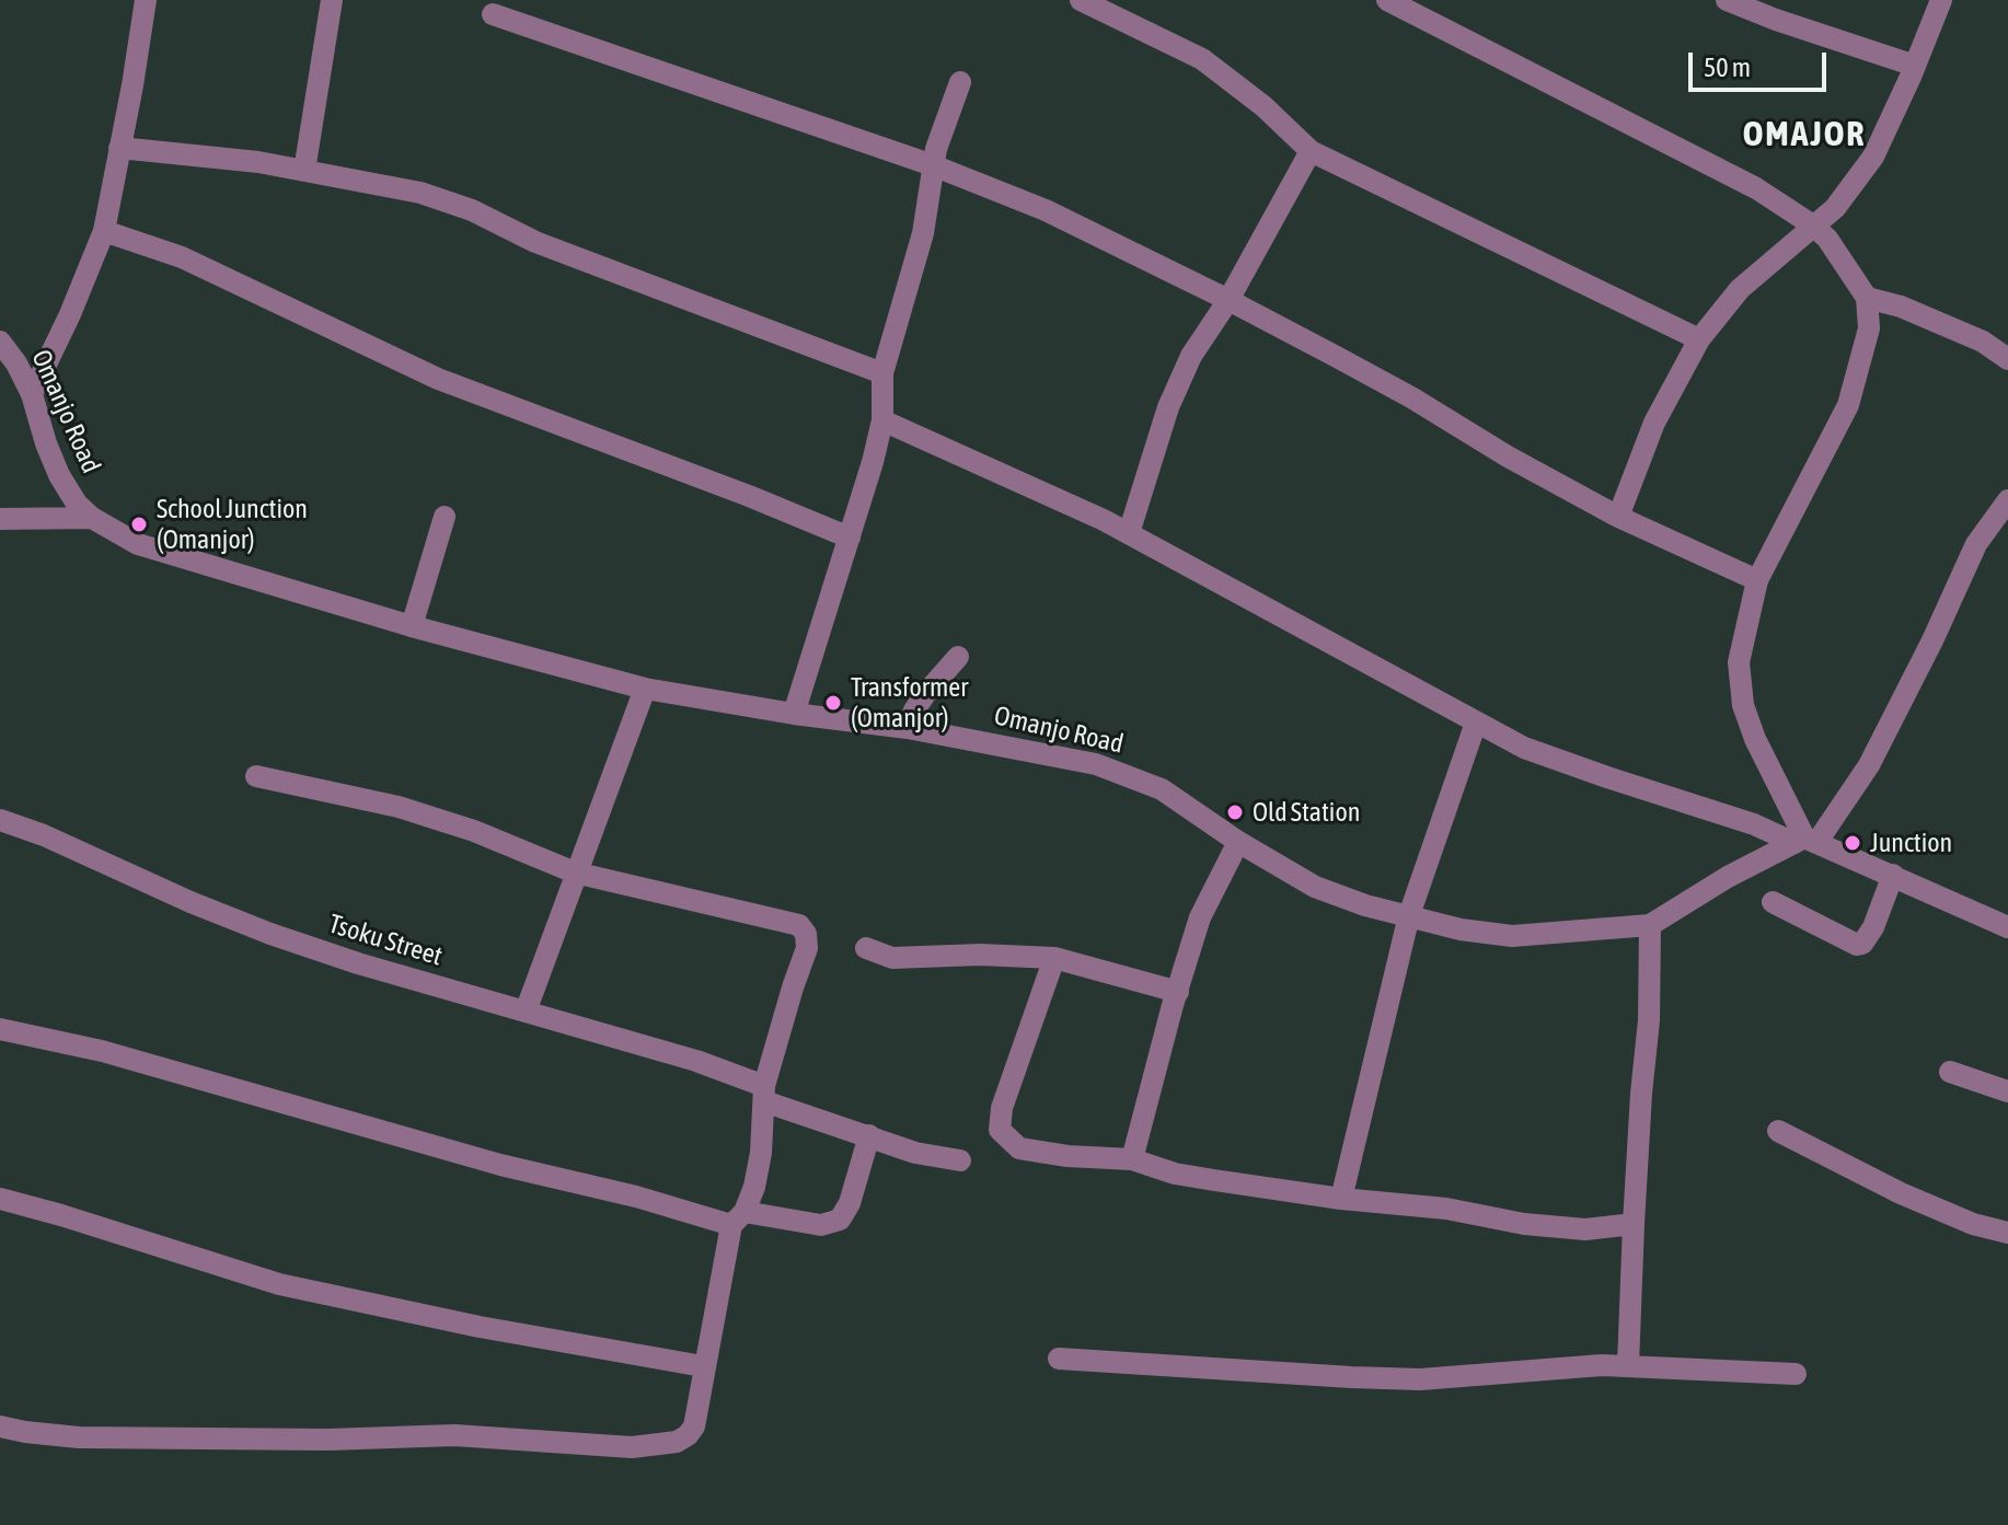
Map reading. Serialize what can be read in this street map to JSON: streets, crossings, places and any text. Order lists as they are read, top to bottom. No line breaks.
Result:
{"streets":{"street":["Omanjo Road","Tsoku Street"]},"districts":["OMAJOR"],"places":["School Junction (Omanjor)","Transformer (Omanjor)","Old Station","Junction"],"scale_bar":"50 m"}
